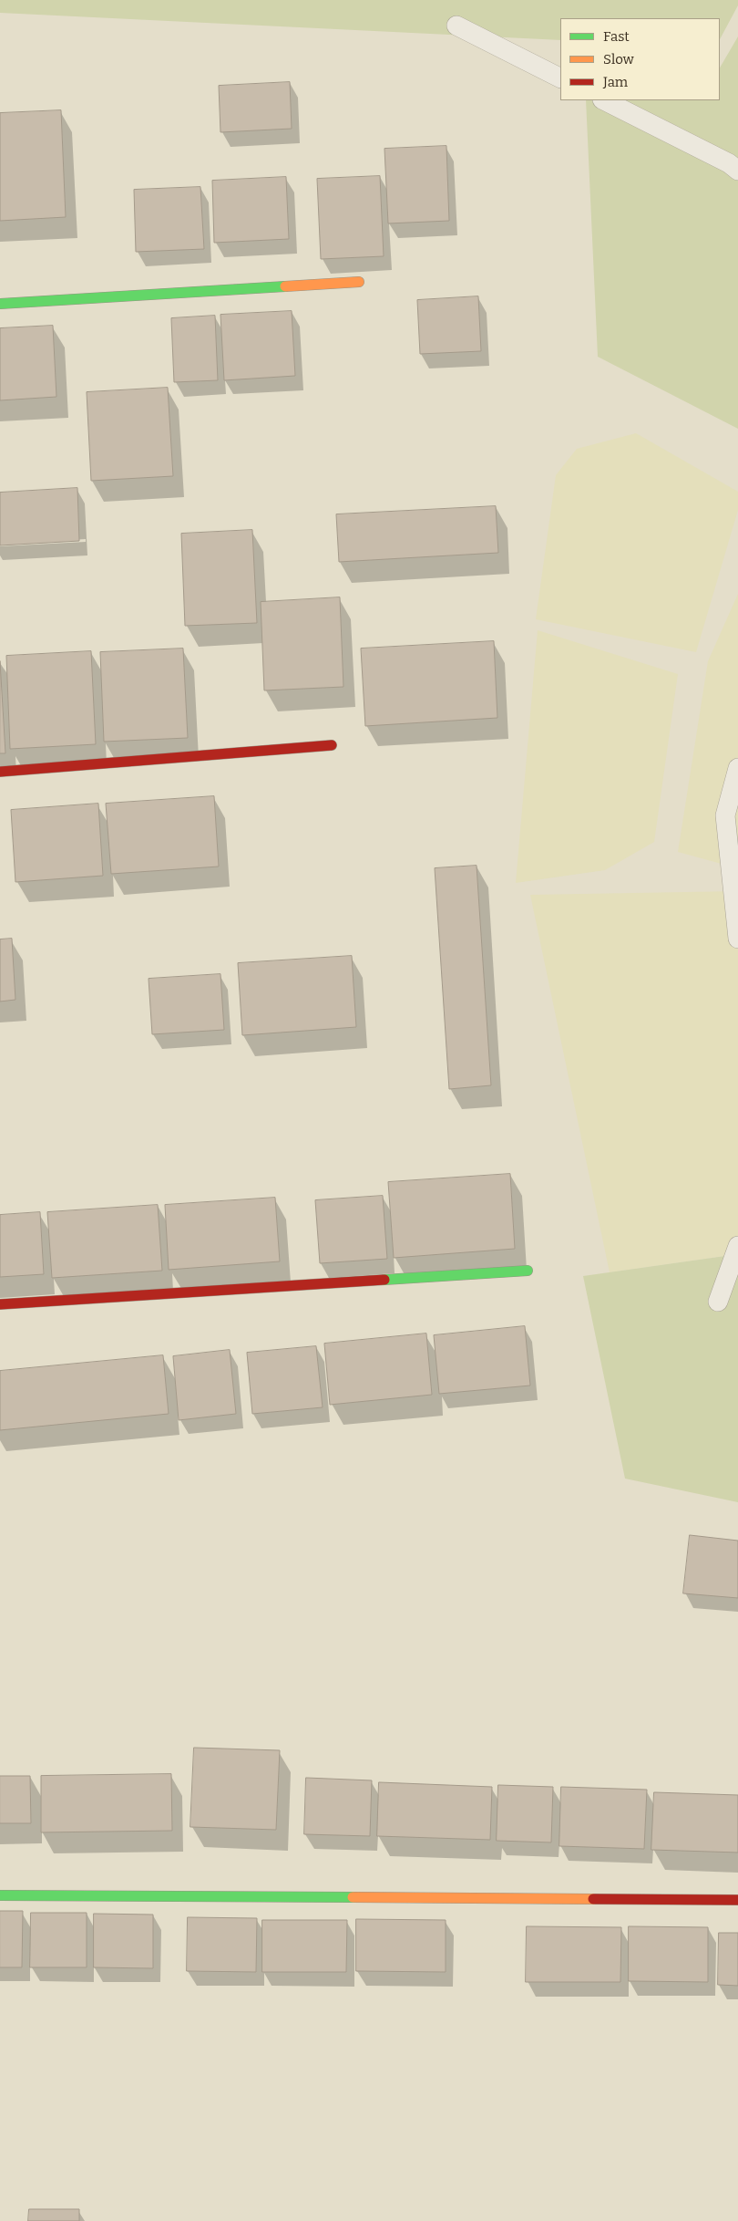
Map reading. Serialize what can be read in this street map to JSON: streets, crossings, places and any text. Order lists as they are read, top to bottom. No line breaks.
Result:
{"legend":["Fast","Slow","Jam"]}
